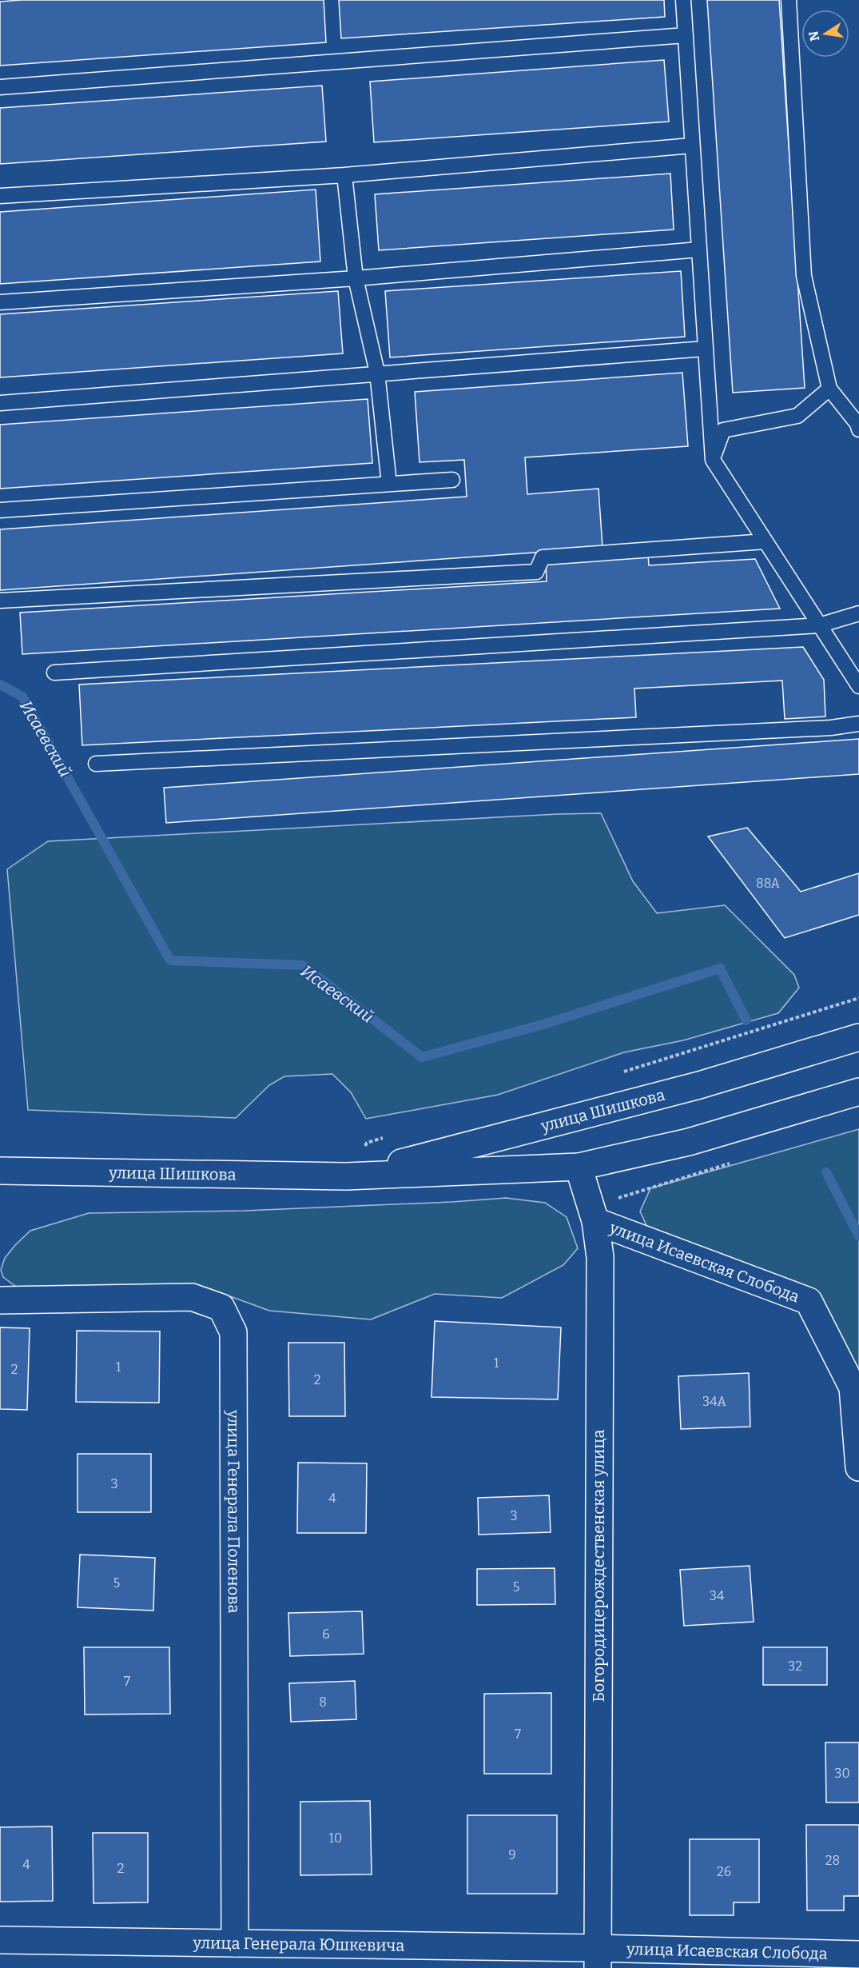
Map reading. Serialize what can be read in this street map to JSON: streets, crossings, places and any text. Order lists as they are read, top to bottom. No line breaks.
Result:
{"streets":{"street":["улица Шишкова","улица Исаевская Слобода","улица Генерала Поленова","Богородицерождественская улица","улица Генерала Юшкевича"]},"crossings":[["улица Шишкова","Богородицерождественская улица"],["улица Исаевская Слобода","Богородицерождественская улица"],["улица Исаевская Слобода","улица Генерала Юшкевича"],["улица Генерала Поленова","улица Генерала Юшкевича"],["Богородицерождественская улица","улица Генерала Юшкевича"]],"water":["Исаевский"],"house_numbers":["88А","1","1","2","2","34А","3","4","3","5","5","34","6","32","7","8","7","30","10","9","28","4","2","26"],"north":"left"}
